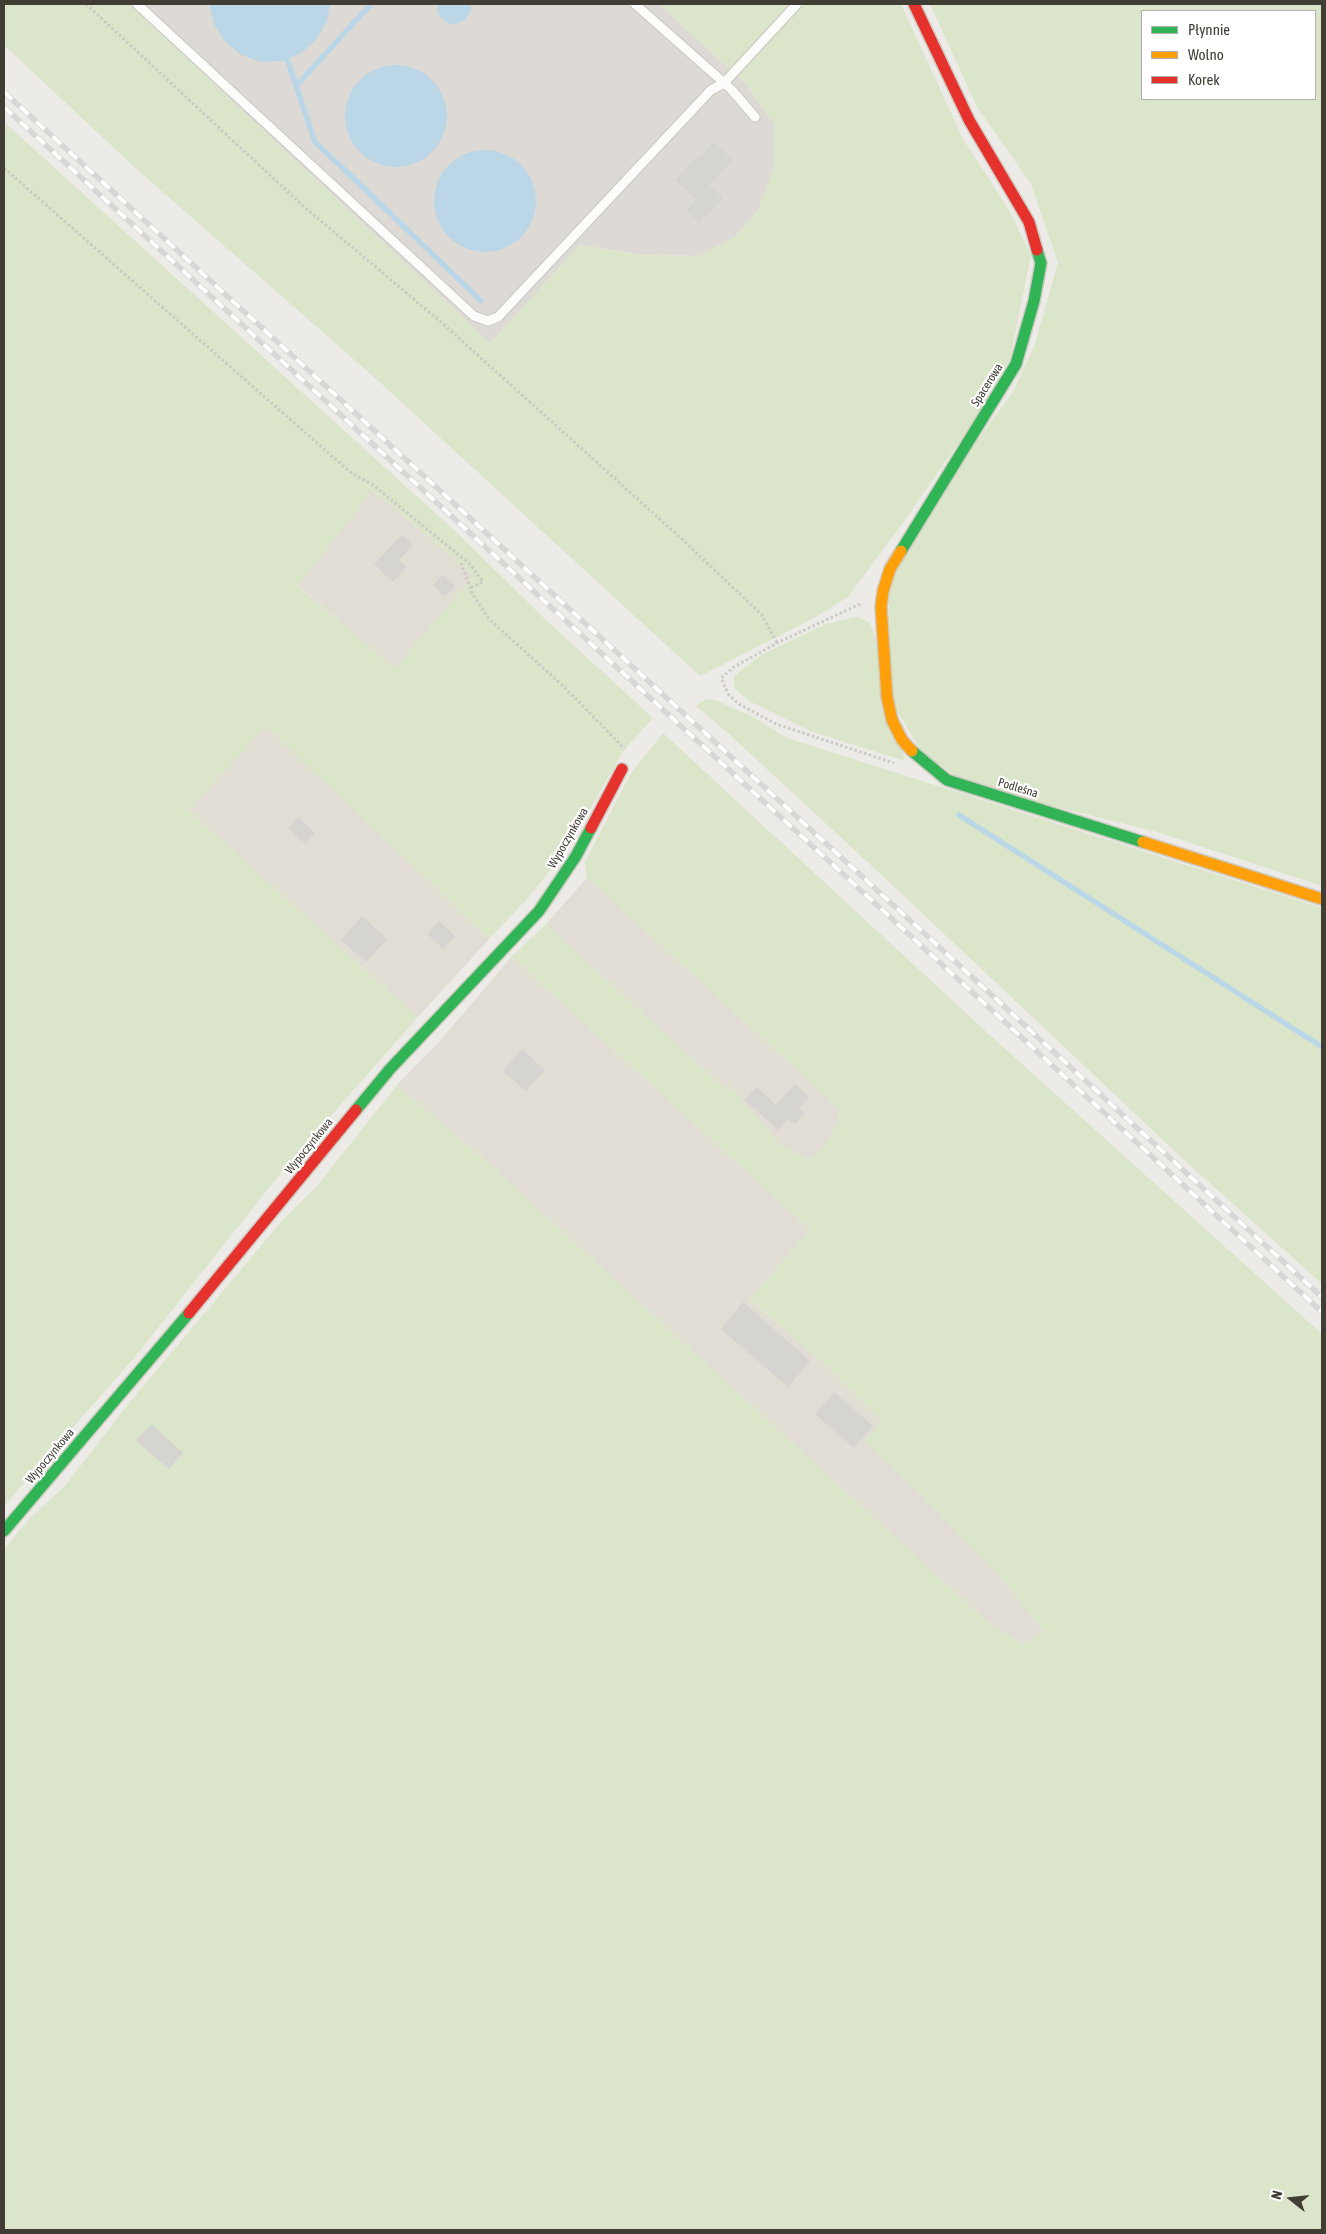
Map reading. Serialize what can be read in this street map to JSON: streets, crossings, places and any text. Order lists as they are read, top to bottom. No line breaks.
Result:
{"streets":{"street":["Spacerowa","Podleśna","Wypoczynkowa"]},"crossings":[["Spacerowa","Podleśna"]],"legend":["Płynnie","Wolno","Korek"],"north":"left"}
